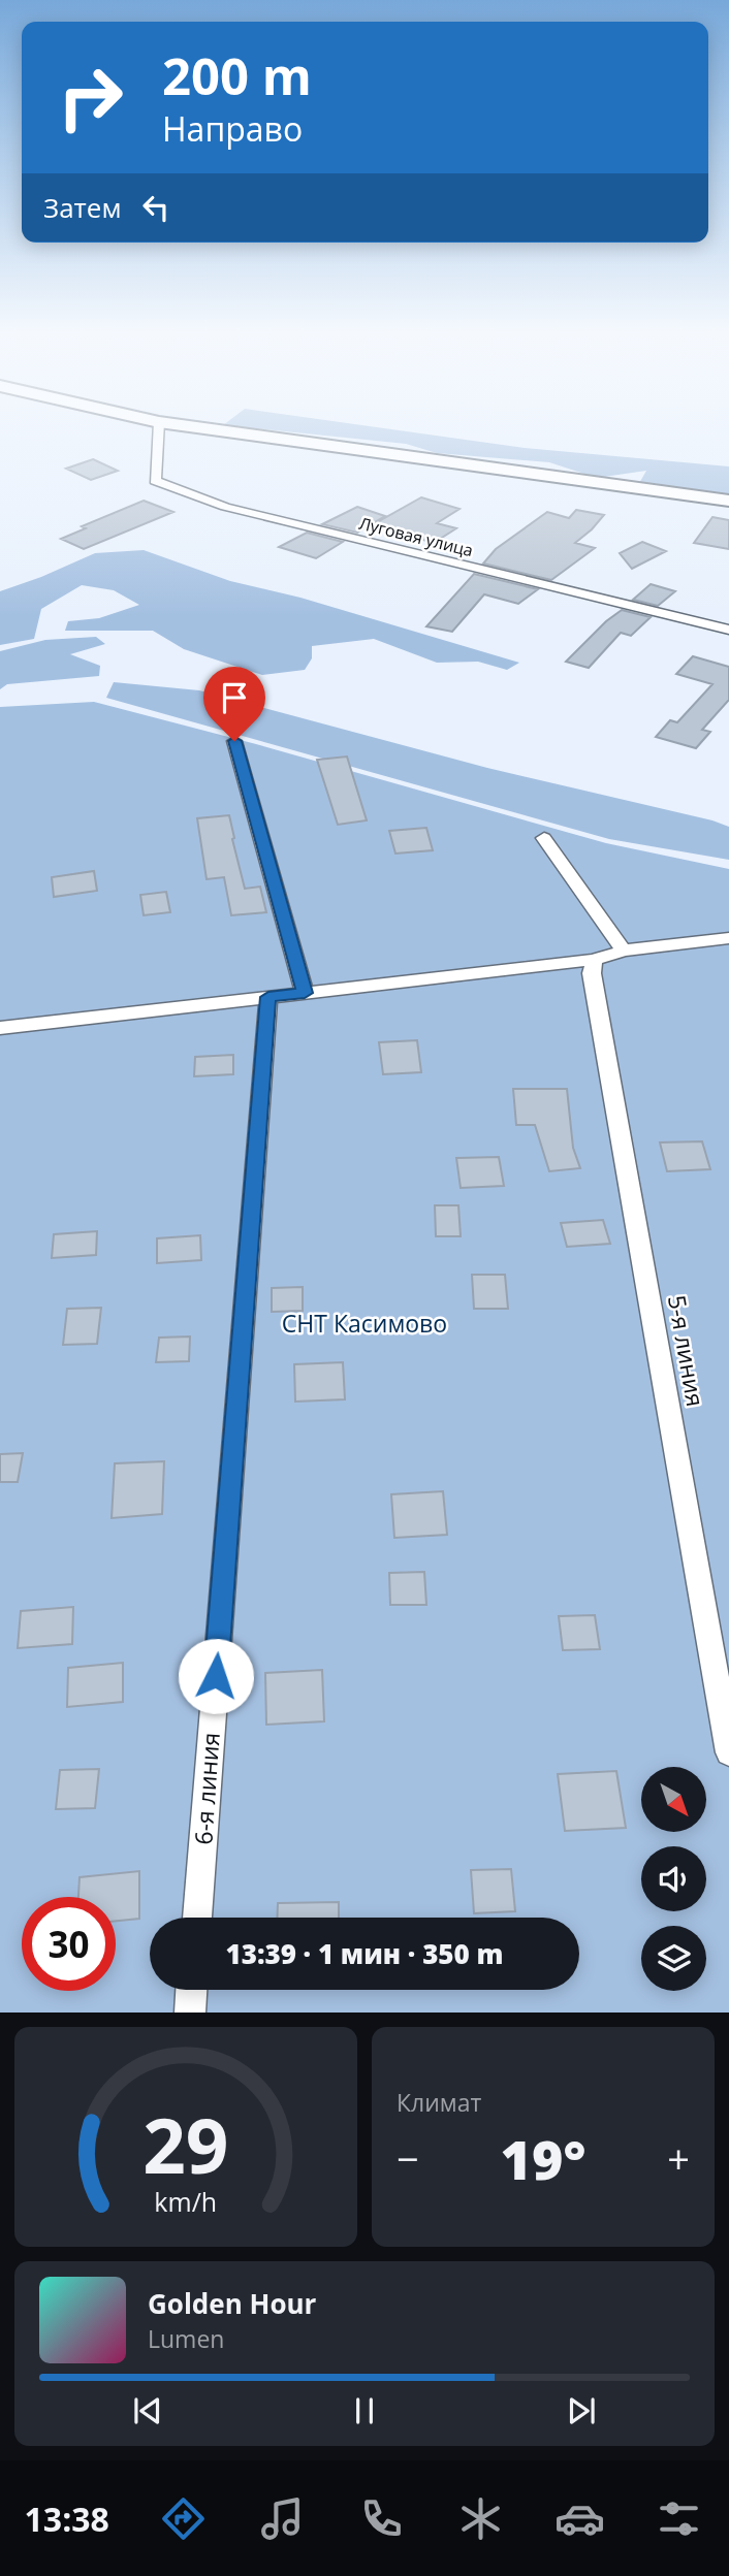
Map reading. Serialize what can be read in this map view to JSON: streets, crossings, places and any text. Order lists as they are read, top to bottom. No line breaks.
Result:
{"streets":{"street":["Луговая улица","5-я линия","6-я линия"]},"parks":["СНТ Касимово"],"north":"bottom right","page":{"turn":["200 m","Направо"],"then":"Затем","limit":"30","trip":"13:39 · 1 мин · 350 m","tile":"Климат","heat":["−","19°","+"],"song":["Golden Hour","Lumen"],"tabs":"13:38","gauge":["29","km/h"]}}
